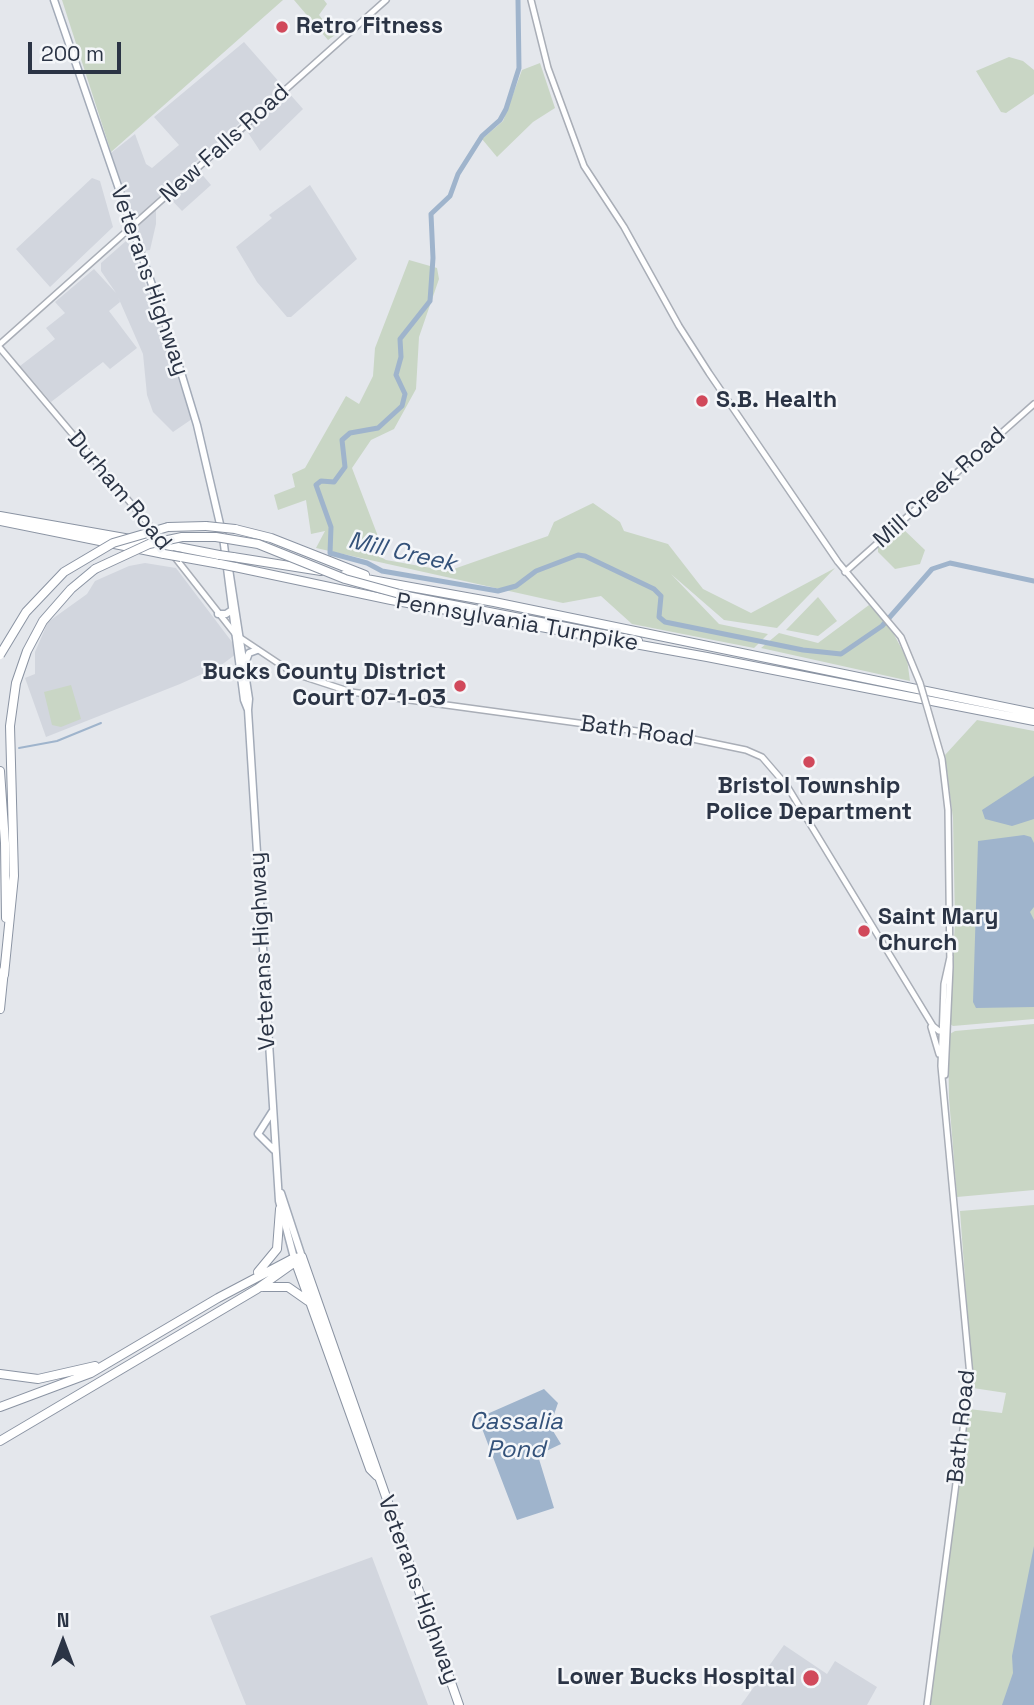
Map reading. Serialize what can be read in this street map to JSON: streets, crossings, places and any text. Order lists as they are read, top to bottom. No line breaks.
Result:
{"streets":{"highway":["Veterans Highway","Pennsylvania Turnpike"],"main road":["New Falls Road","Mill Creek Road","Durham Road","Bath Road"]},"crossings":[["New Falls Road","Veterans Highway"],["New Falls Road","Durham Road"],["Veterans Highway","Durham Road"],["Veterans Highway","Pennsylvania Turnpike"],["Veterans Highway","Bath Road"],["Durham Road","Bath Road"]],"water":["Mill Creek","Cassalia Pond"],"places":["Retro Fitness","S.B. Health","Bucks County District Court 07-1-03","Bristol Township Police Department","Saint Mary Church","Lower Bucks Hospital"],"scale_bar":"200 m","north":"top"}
